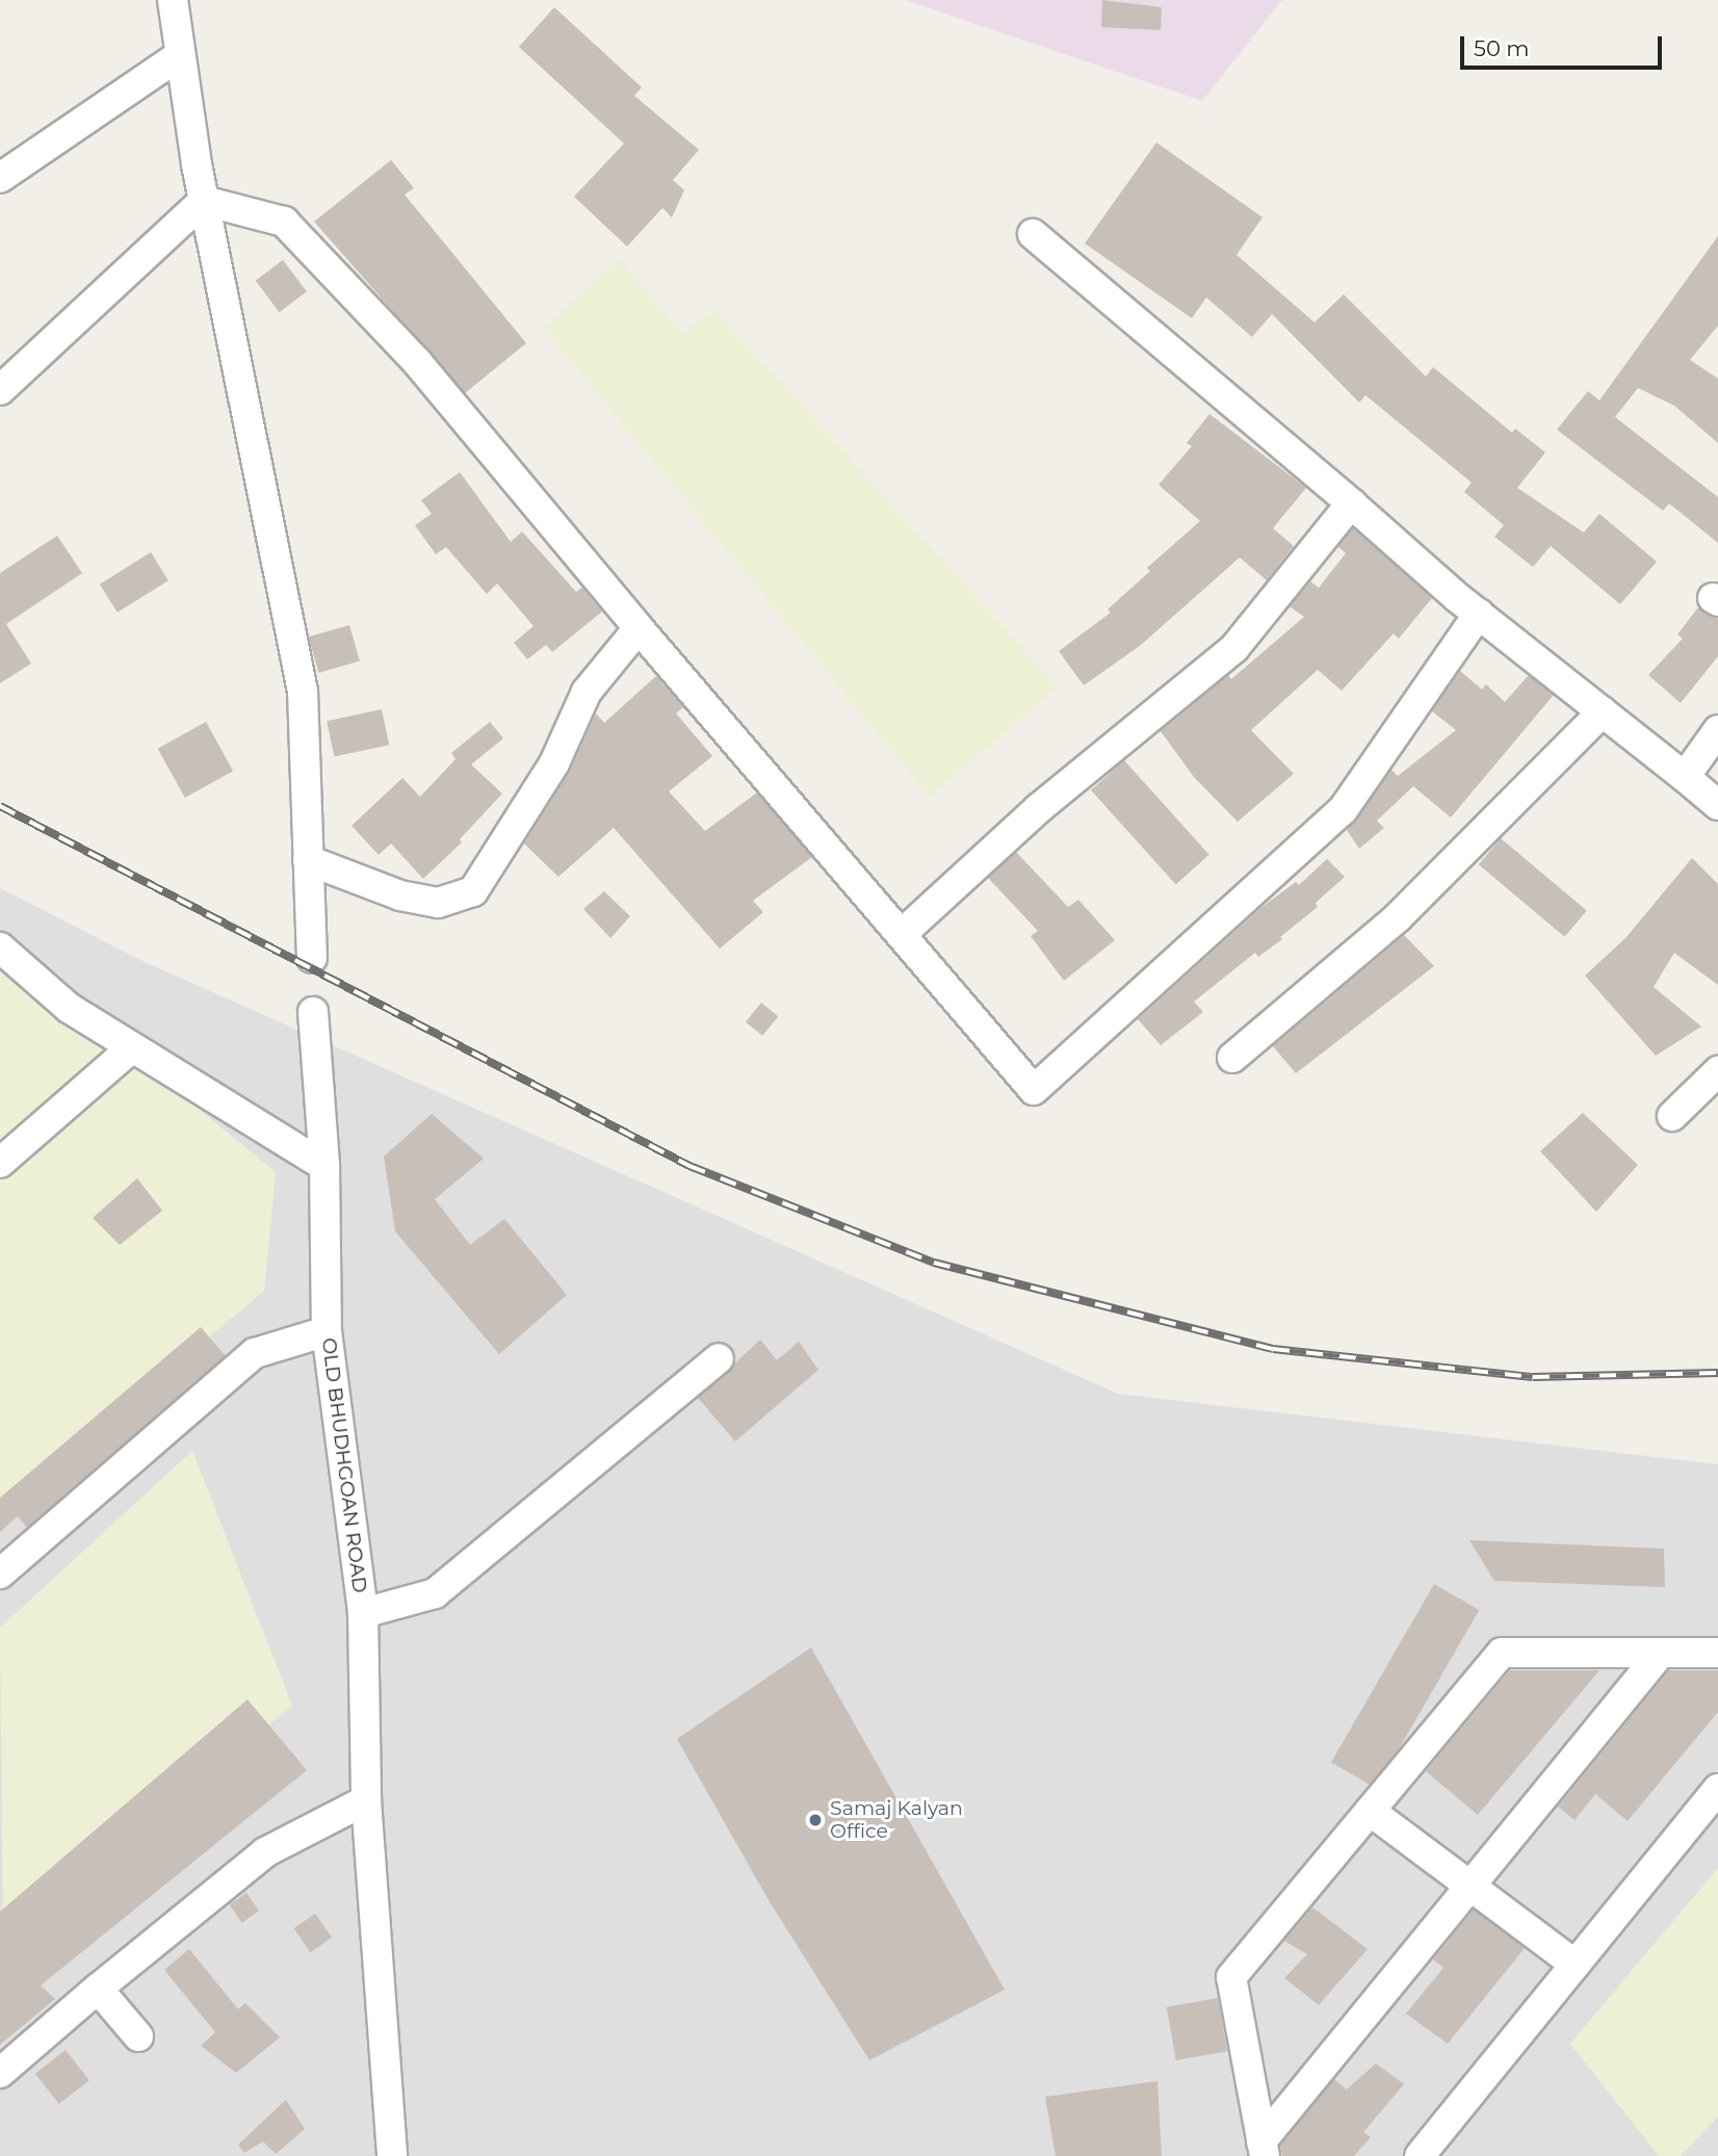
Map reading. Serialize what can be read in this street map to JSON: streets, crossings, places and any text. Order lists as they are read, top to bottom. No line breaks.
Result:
{"streets":{"street":["OLD BHUDHGOAN ROAD"]},"places":["Samaj Kalyan Office"],"scale_bar":"50 m"}
